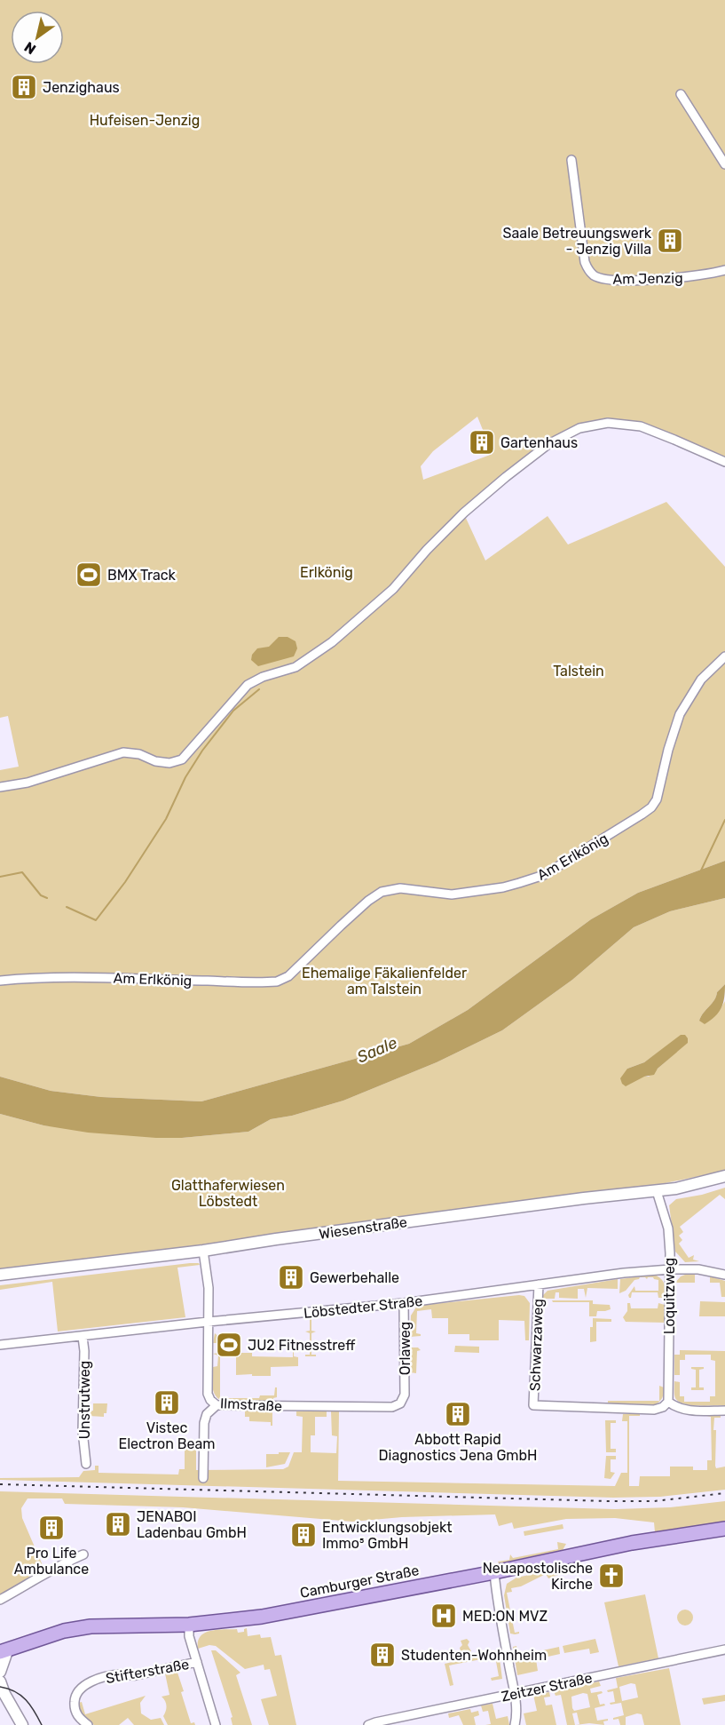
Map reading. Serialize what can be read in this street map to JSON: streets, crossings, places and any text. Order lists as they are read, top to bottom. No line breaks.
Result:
{"streets":{"main road":["Camburger Straße"],"street":["Am Jenzig","Am Erlkönig","Wiesenstraße","Loquitzweg","Löbstedter Straße","Schwarzaweg","Orlaweg","Unstrutweg","Ilmstraße","Stifterstraße","Zeitzer Straße"]},"crossings":[["Wiesenstraße","Loquitzweg"],["Wiesenstraße","Ilmstraße"],["Loquitzweg","Löbstedter Straße"],["Loquitzweg","Schwarzaweg"],["Löbstedter Straße","Schwarzaweg"],["Löbstedter Straße","Orlaweg"],["Löbstedter Straße","Unstrutweg"],["Löbstedter Straße","Ilmstraße"],["Orlaweg","Ilmstraße"],["Camburger Straße","Stifterstraße"]],"water":["Saale"],"parks":["Hufeisen-Jenzig","Erlkönig","Talstein","Ehemalige Fäkalienfelder am Talstein","Glatthaferwiesen Löbstedt"],"places":{"building":["Jenzighaus","Saale Betreuungswerk - Jenzig Villa","Gartenhaus","Gewerbehalle","Vistec Electron Beam","Abbott Rapid Diagnostics Jena GmbH","JENABOI Ladenbau GmbH","Pro Life Ambulance","Entwicklungsobjekt Immo⁵ GmbH","Studenten-Wohnheim"],"sports":["BMX Track","JU2 Fitnesstreff"],"church":["Neuapostolische Kirche"],"hospital":["MED:ON MVZ"]},"north":"bottom left"}
